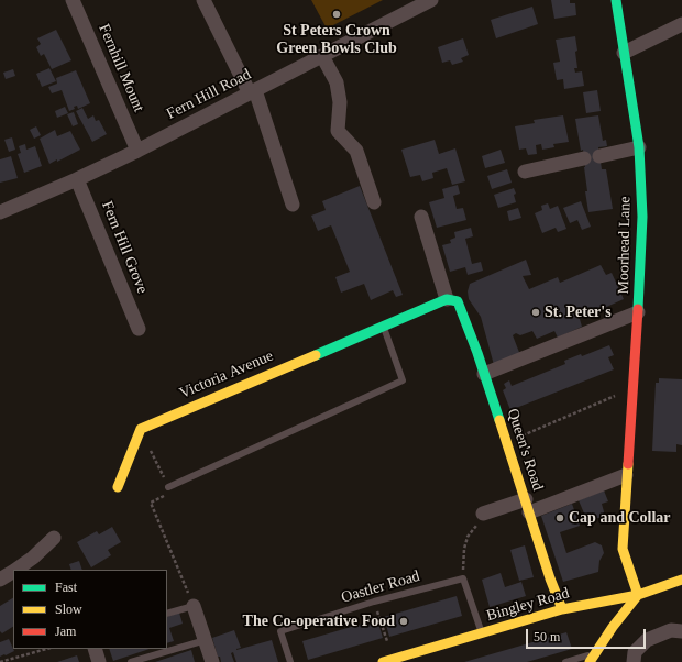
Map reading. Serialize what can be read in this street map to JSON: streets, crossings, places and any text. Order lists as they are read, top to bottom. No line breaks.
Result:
{"streets":{"main road":["Moorhead Lane","Victoria Avenue","Queen's Road","Bingley Road"],"street":["Fernhill Mount","Fern Hill Road","Fern Hill Grove"],"lane":["Oastler Road"]},"crossings":[["Fernhill Mount","Fern Hill Road"],["Fern Hill Road","Fern Hill Grove"],["Moorhead Lane","Bingley Road"],["Victoria Avenue","Queen's Road"],["Queen's Road","Bingley Road"]],"places":["St Peters Crown Green Bowls Club","St. Peter's","Cap and Collar","The Co-operative Food"],"legend":["Fast","Slow","Jam"],"scale_bar":"50 m"}
